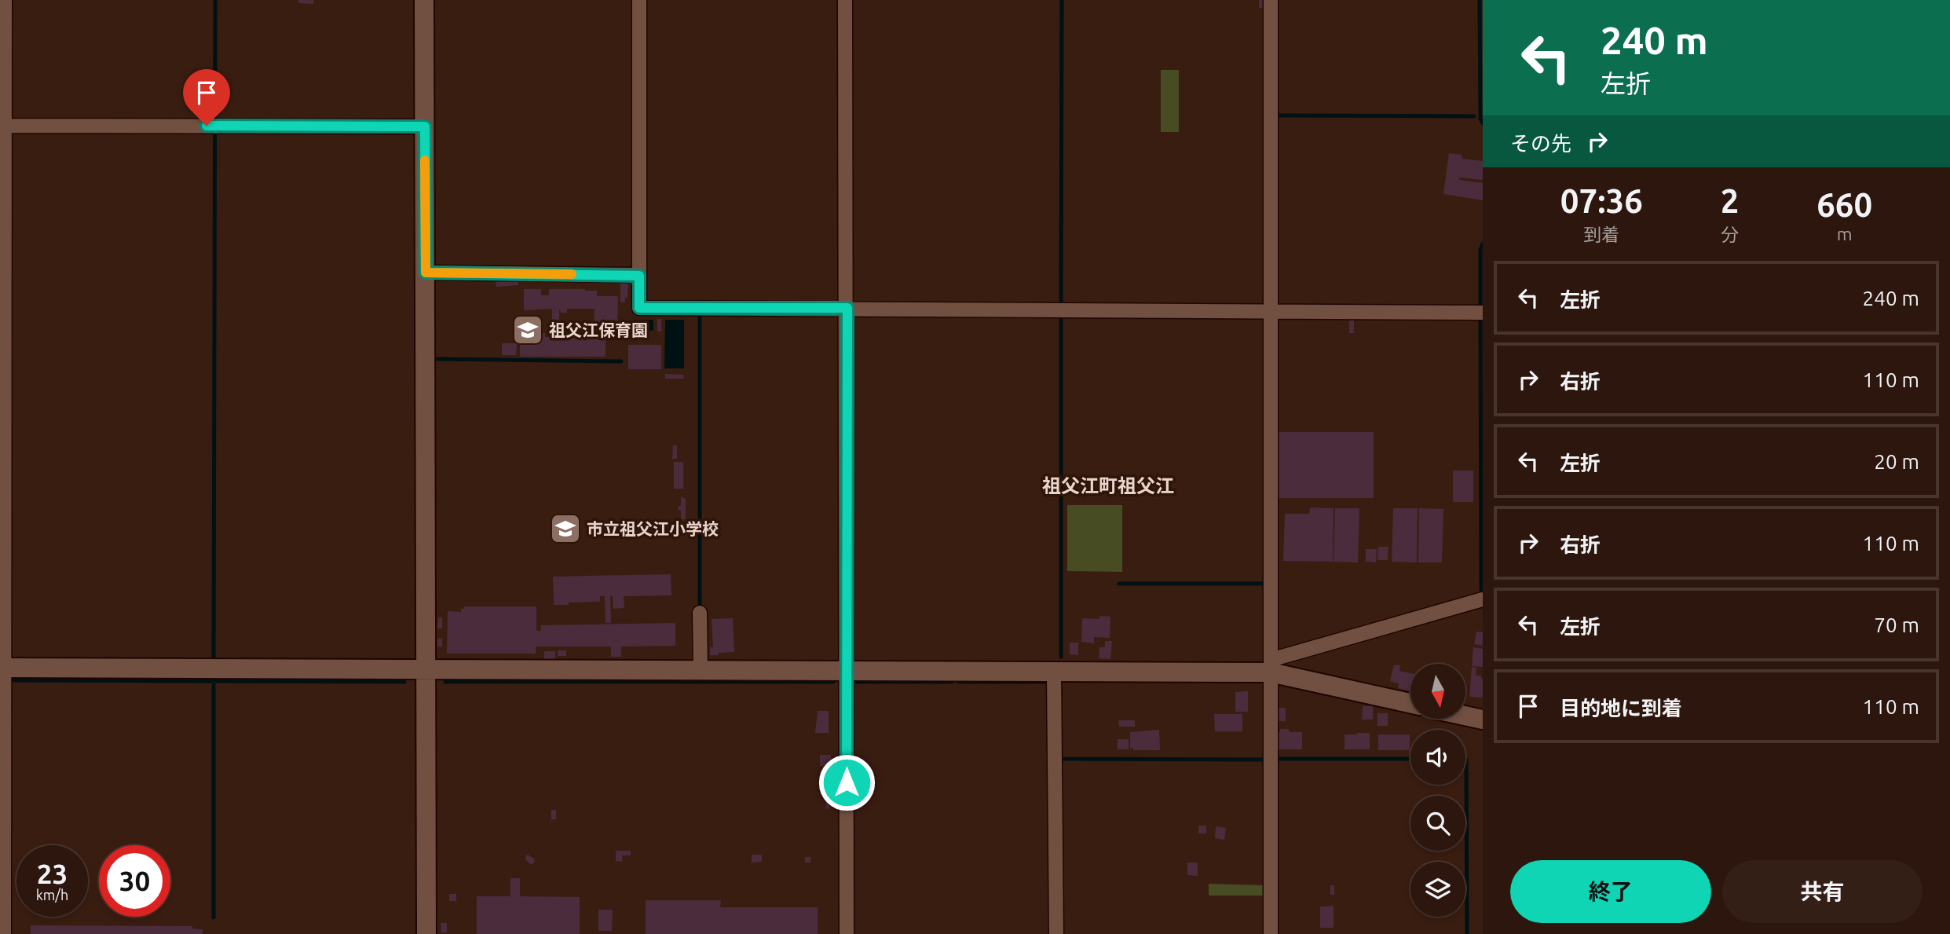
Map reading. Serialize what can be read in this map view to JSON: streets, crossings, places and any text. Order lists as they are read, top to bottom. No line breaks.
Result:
{"districts":["祖父江町祖父江"],"places":{"school or university":["祖父江保育園","市立祖父江小学校"]},"north":"bottom","page":{"turn":["240 m","左折"],"then":"その先","eta":["07:36","到着","2","分","660","m"],"list":[{"name":"左折","value":"240 m"},{"name":"右折","value":"110 m"},{"name":"左折","value":"20 m"},{"name":"右折","value":"110 m"},{"name":"左折","value":"70 m"},{"name":"目的地に到着","value":"110 m"}],"speed":"23 km/h","limit":"30","buttons":["終了","共有"]}}
